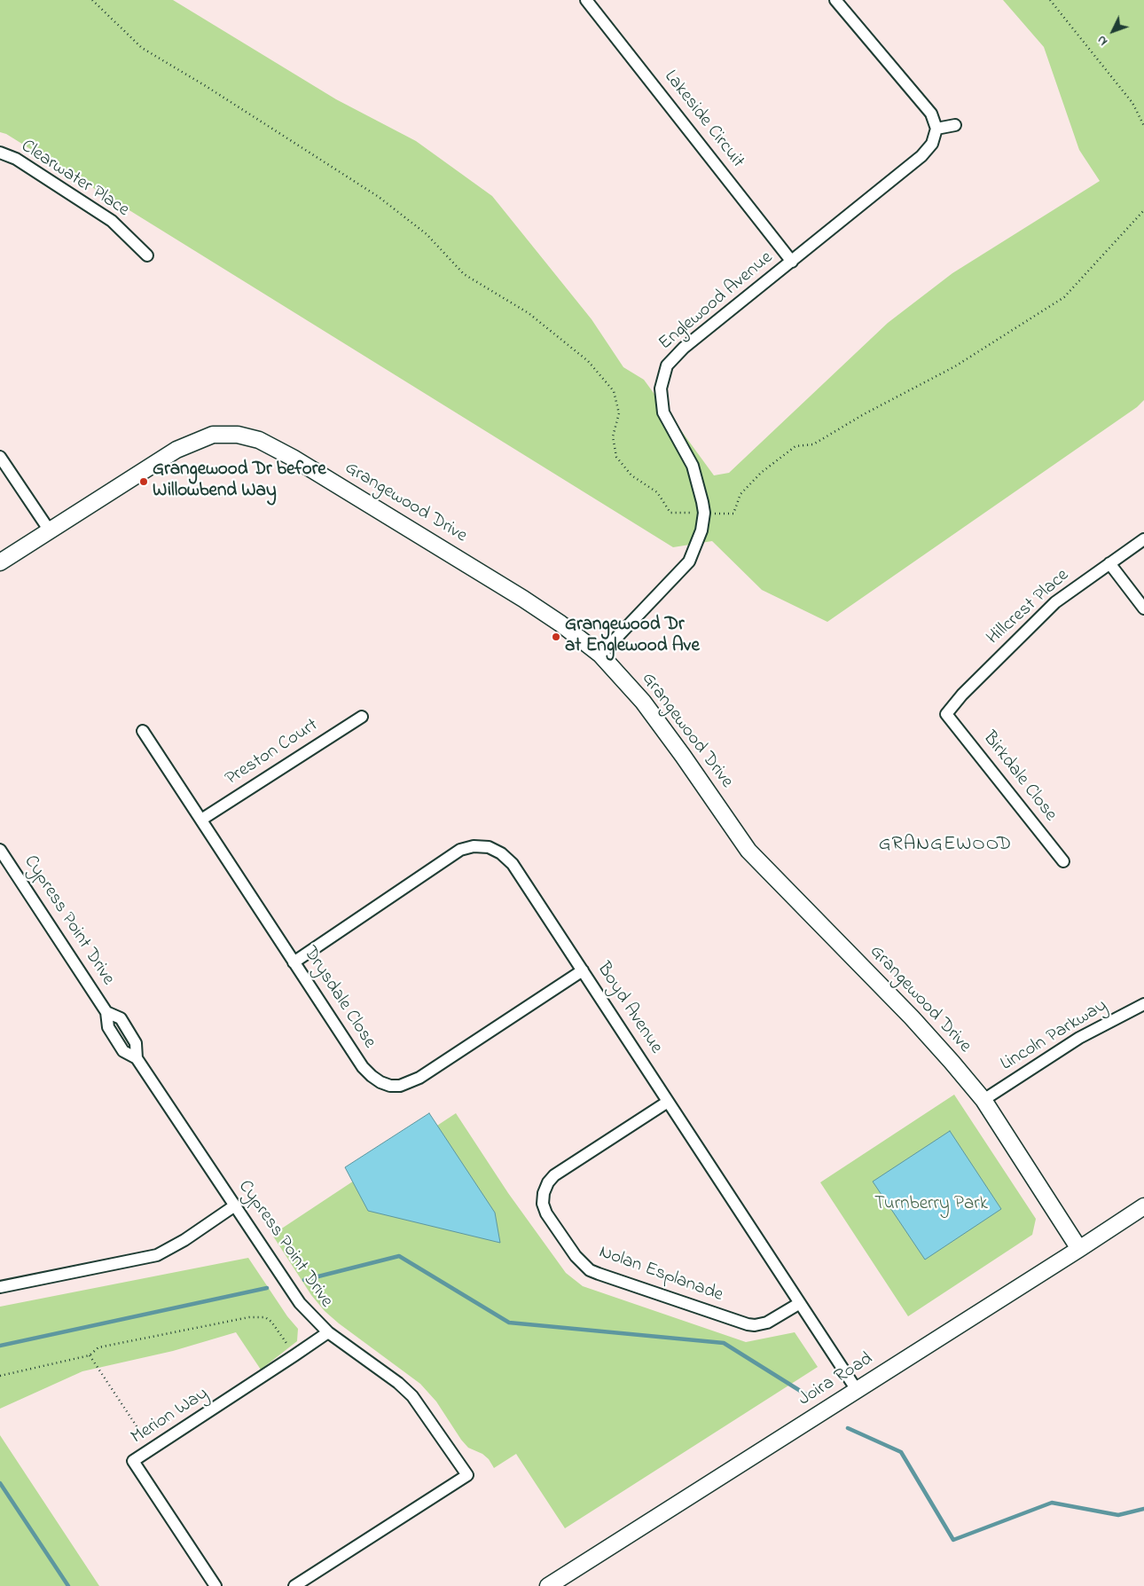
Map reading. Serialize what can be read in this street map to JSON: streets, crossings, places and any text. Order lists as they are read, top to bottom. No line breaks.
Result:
{"streets":{"street":["Lakeside Circuit","Clearwater Place","Englewood Avenue","Grangewood Drive","Hillcrest Place","Preston Court","Birkdale Close","Cypress Point Drive","Drysdale Close","Boyd Avenue","Lincoln Parkway","Nolan Esplanade","Joira Road","Merion Way"]},"crossings":[["Lakeside Circuit","Englewood Avenue"],["Englewood Avenue","Grangewood Drive"],["Grangewood Drive","Lincoln Parkway"],["Grangewood Drive","Joira Road"],["Hillcrest Place","Birkdale Close"],["Preston Court","Drysdale Close"],["Cypress Point Drive","Merion Way"],["Drysdale Close","Boyd Avenue"],["Boyd Avenue","Nolan Esplanade"],["Boyd Avenue","Joira Road"]],"districts":["GRANGEWOOD"],"parks":["Turnberry Park"],"places":["Grangewood Dr before Willowbend Way","Grangewood Dr at Englewood Ave"],"north":"bottom left"}
